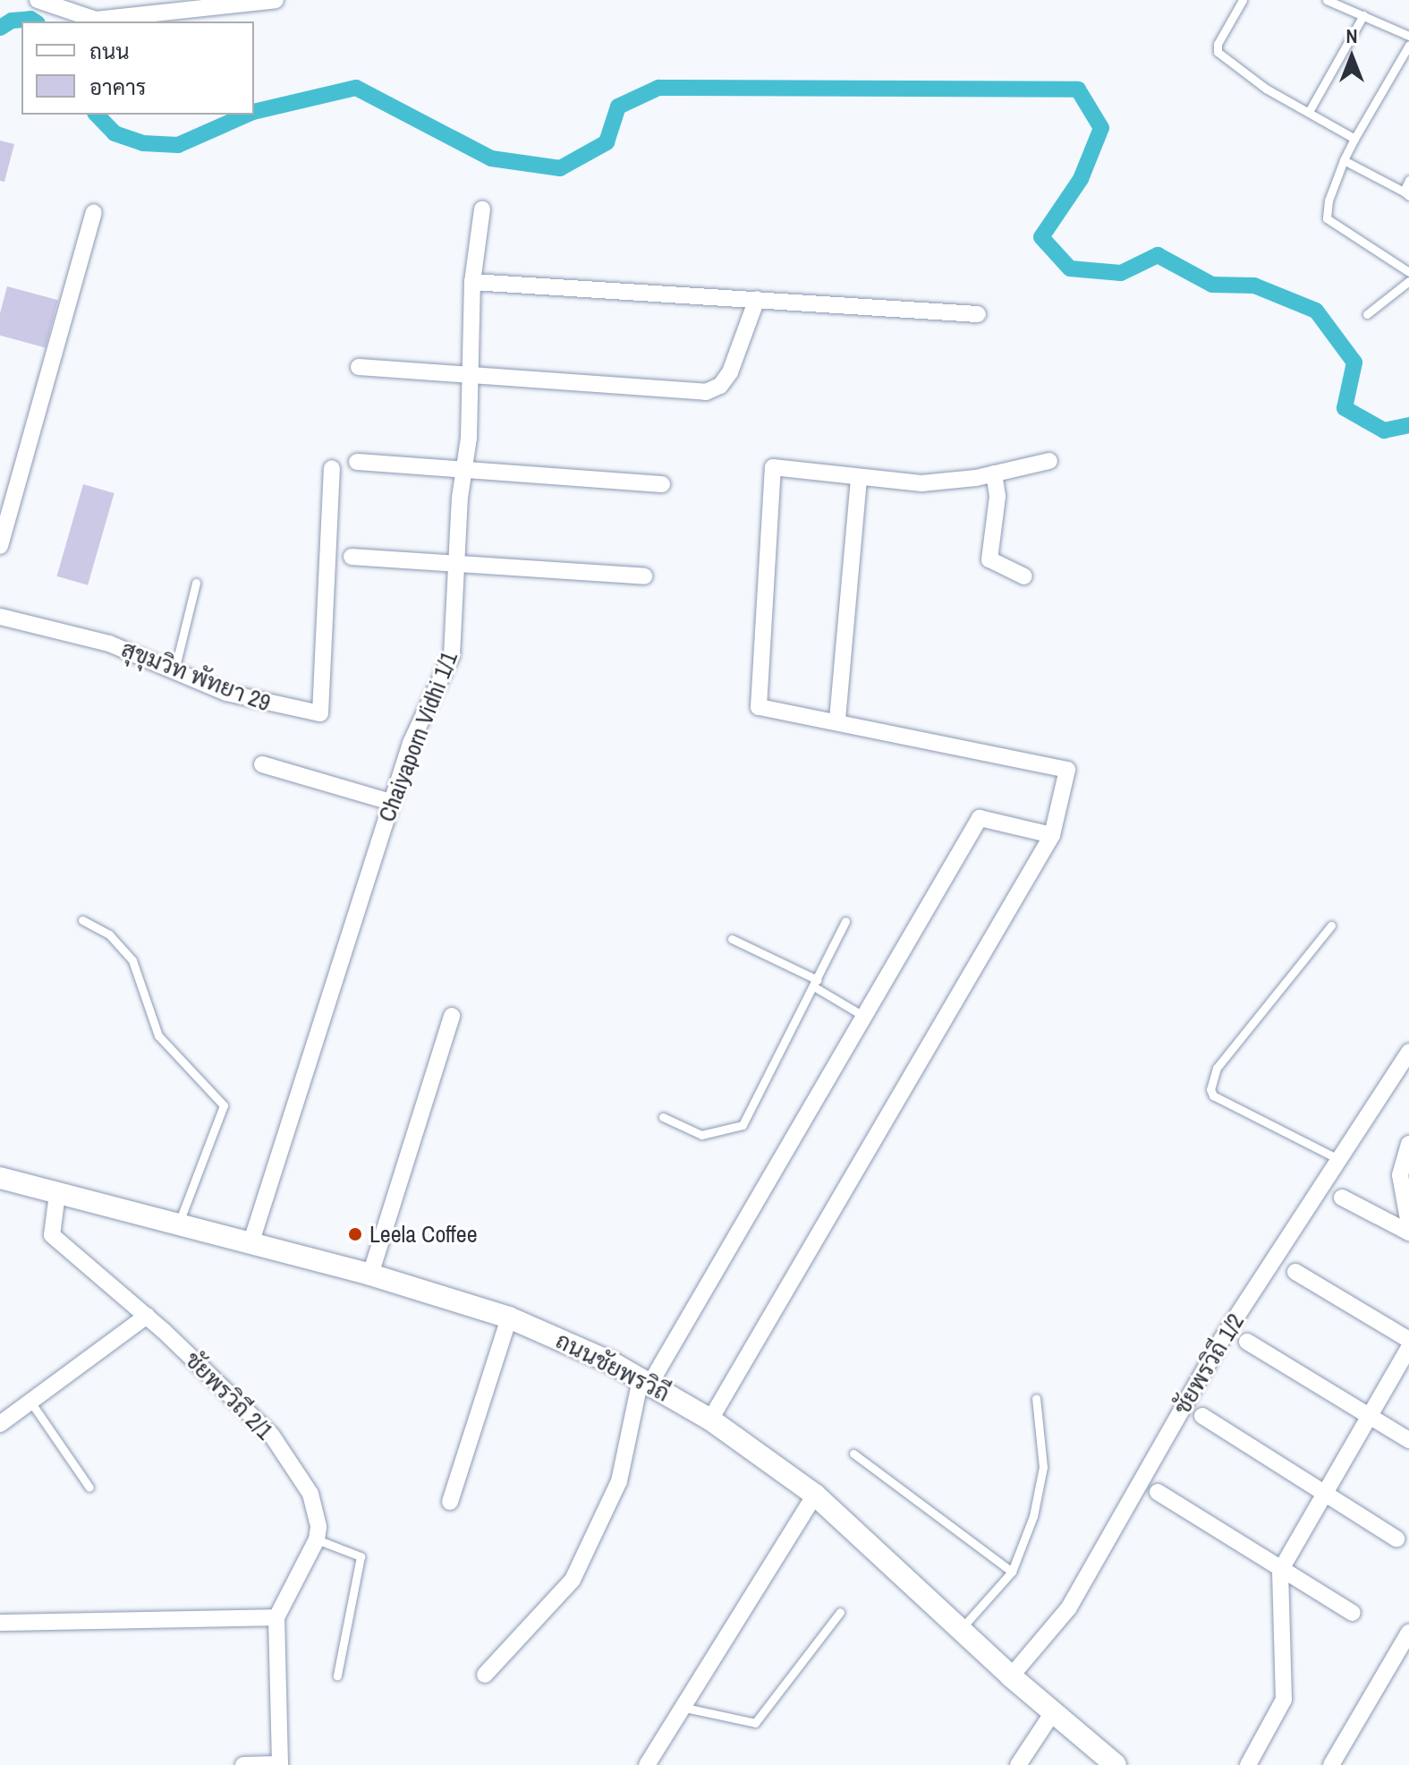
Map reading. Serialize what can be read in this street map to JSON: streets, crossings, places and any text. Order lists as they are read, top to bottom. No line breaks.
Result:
{"streets":{"main road":["ถนนชัยพรวิถี"],"street":["สุขุมวิท พัทยา 29","Chaiyaporn Vidhi 1/1","ชัยพรวิถี 1/2","ชัยพรวิถี 2/1"]},"crossings":[["Chaiyaporn Vidhi 1/1","ถนนชัยพรวิถี"],["ชัยพรวิถี 1/2","ถนนชัยพรวิถี"],["ถนนชัยพรวิถี","ชัยพรวิถี 2/1"]],"places":["Leela Coffee"],"legend":["ถนน","อาคาร"],"north":"top"}
